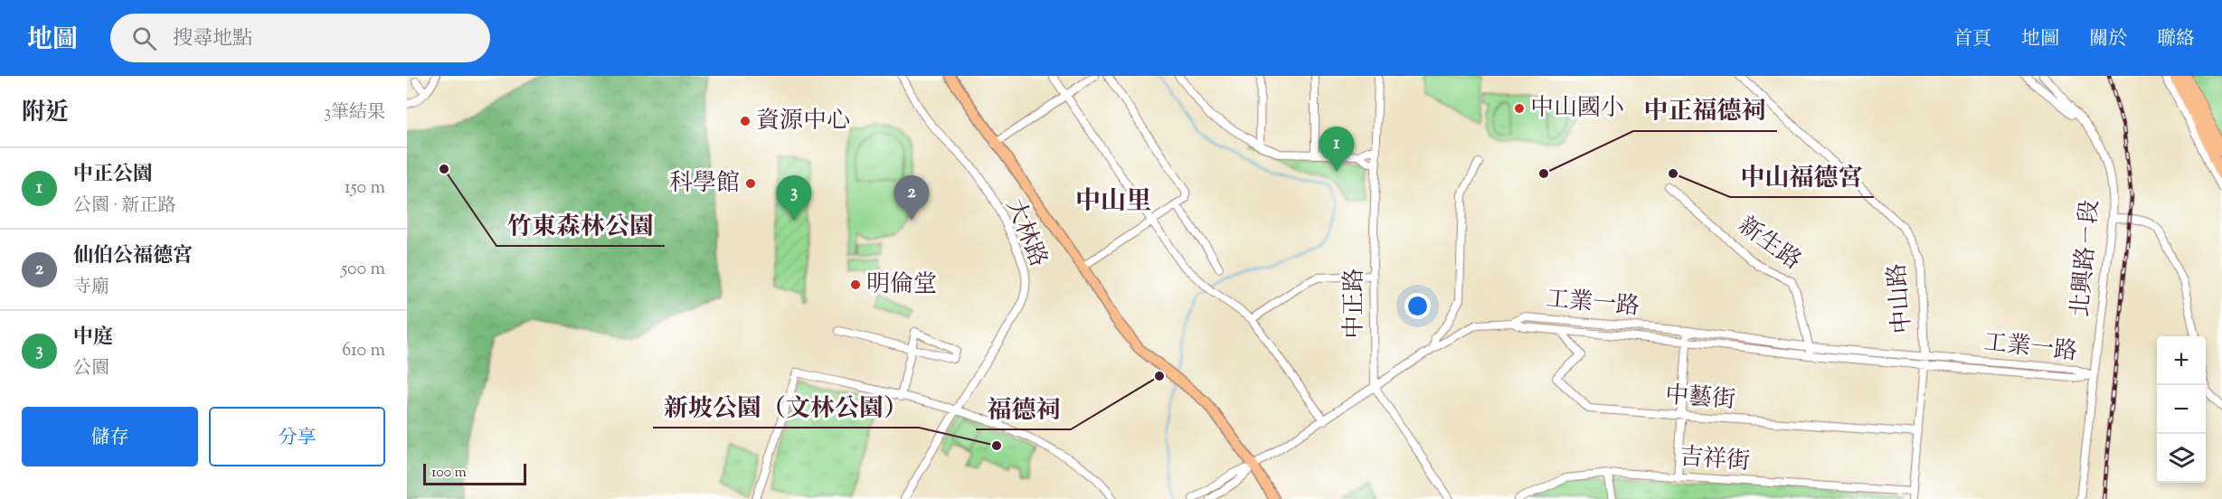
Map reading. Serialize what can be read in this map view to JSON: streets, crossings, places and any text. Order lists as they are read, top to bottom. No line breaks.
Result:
{"streets":{"street":["大林路","新生路","北興路ㄧ段","中山路","中正路","工業一路","中藝街","吉祥街"]},"crossings":[["新生路","工業一路"],["北興路ㄧ段","工業一路"],["中山路","工業一路"],["中山路","中藝街"],["中山路","吉祥街"],["中正路","工業一路"],["工業一路","中藝街"]],"districts":["中山里"],"places":["中山國小","資源中心","竹東森林公園","中正福德祠","中山福德宮","科學館","明倫堂","福德祠","新坡公園（文林公園）"],"scale_bar":"100 m","page":{"header":"地圖","search":"搜尋地點","nav":["首頁","地圖","關於","聯絡"],"heading":["附近","3筆結果"],"pins":["1","2","3"],"list":[{"mark":"1","name":"中正公園","note":"公園 · 新正路","value":"150 m"},{"mark":"2","name":"仙伯公福德宮","note":"寺廟","value":"500 m"},{"mark":"3","name":"中庭","note":"公園","value":"610 m"}],"map_buttons":["+","−"],"buttons":["儲存","分享"],"scale":"100 m"}}
